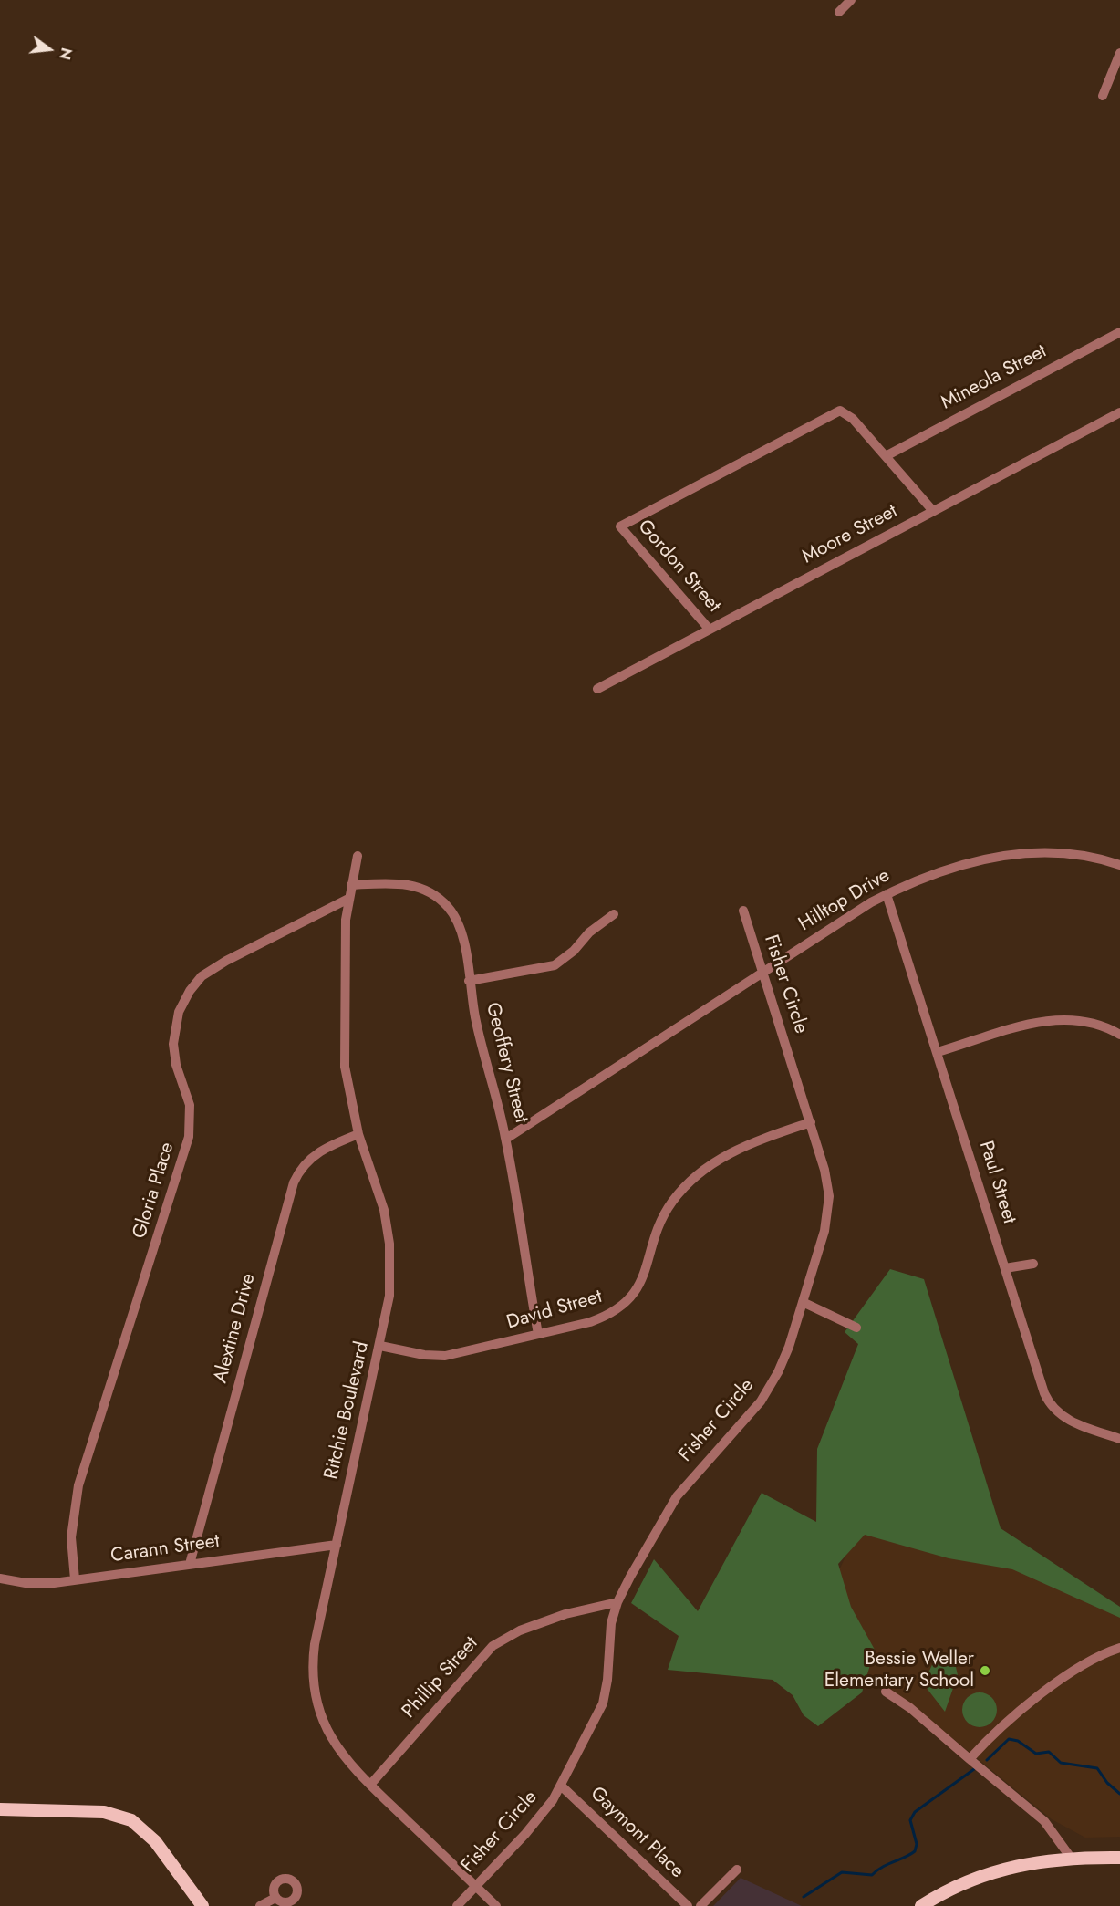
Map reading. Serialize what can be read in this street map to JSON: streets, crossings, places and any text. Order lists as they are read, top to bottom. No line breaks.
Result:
{"streets":{"street":["Mineola Street","Moore Street","Gordon Street","Hilltop Drive","Fisher Circle","Geoffery Street","Paul Street","Gloria Place","David Street","Alextine Drive","Ritchie Boulevard","Carann Street","Phillip Street","Gaymont Place"]},"crossings":[["Mineola Street","Gordon Street"],["Moore Street","Gordon Street"],["Hilltop Drive","Fisher Circle"],["Hilltop Drive","Geoffery Street"],["Hilltop Drive","Paul Street"],["Fisher Circle","David Street"],["Fisher Circle","Ritchie Boulevard"],["Fisher Circle","Phillip Street"],["Fisher Circle","Gaymont Place"],["Geoffery Street","David Street"],["Geoffery Street","Ritchie Boulevard"],["Gloria Place","Ritchie Boulevard"],["Gloria Place","Carann Street"],["David Street","Ritchie Boulevard"],["Alextine Drive","Ritchie Boulevard"],["Alextine Drive","Carann Street"],["Ritchie Boulevard","Carann Street"],["Ritchie Boulevard","Phillip Street"]],"places":["Bessie Weller Elementary School"],"north":"right"}
